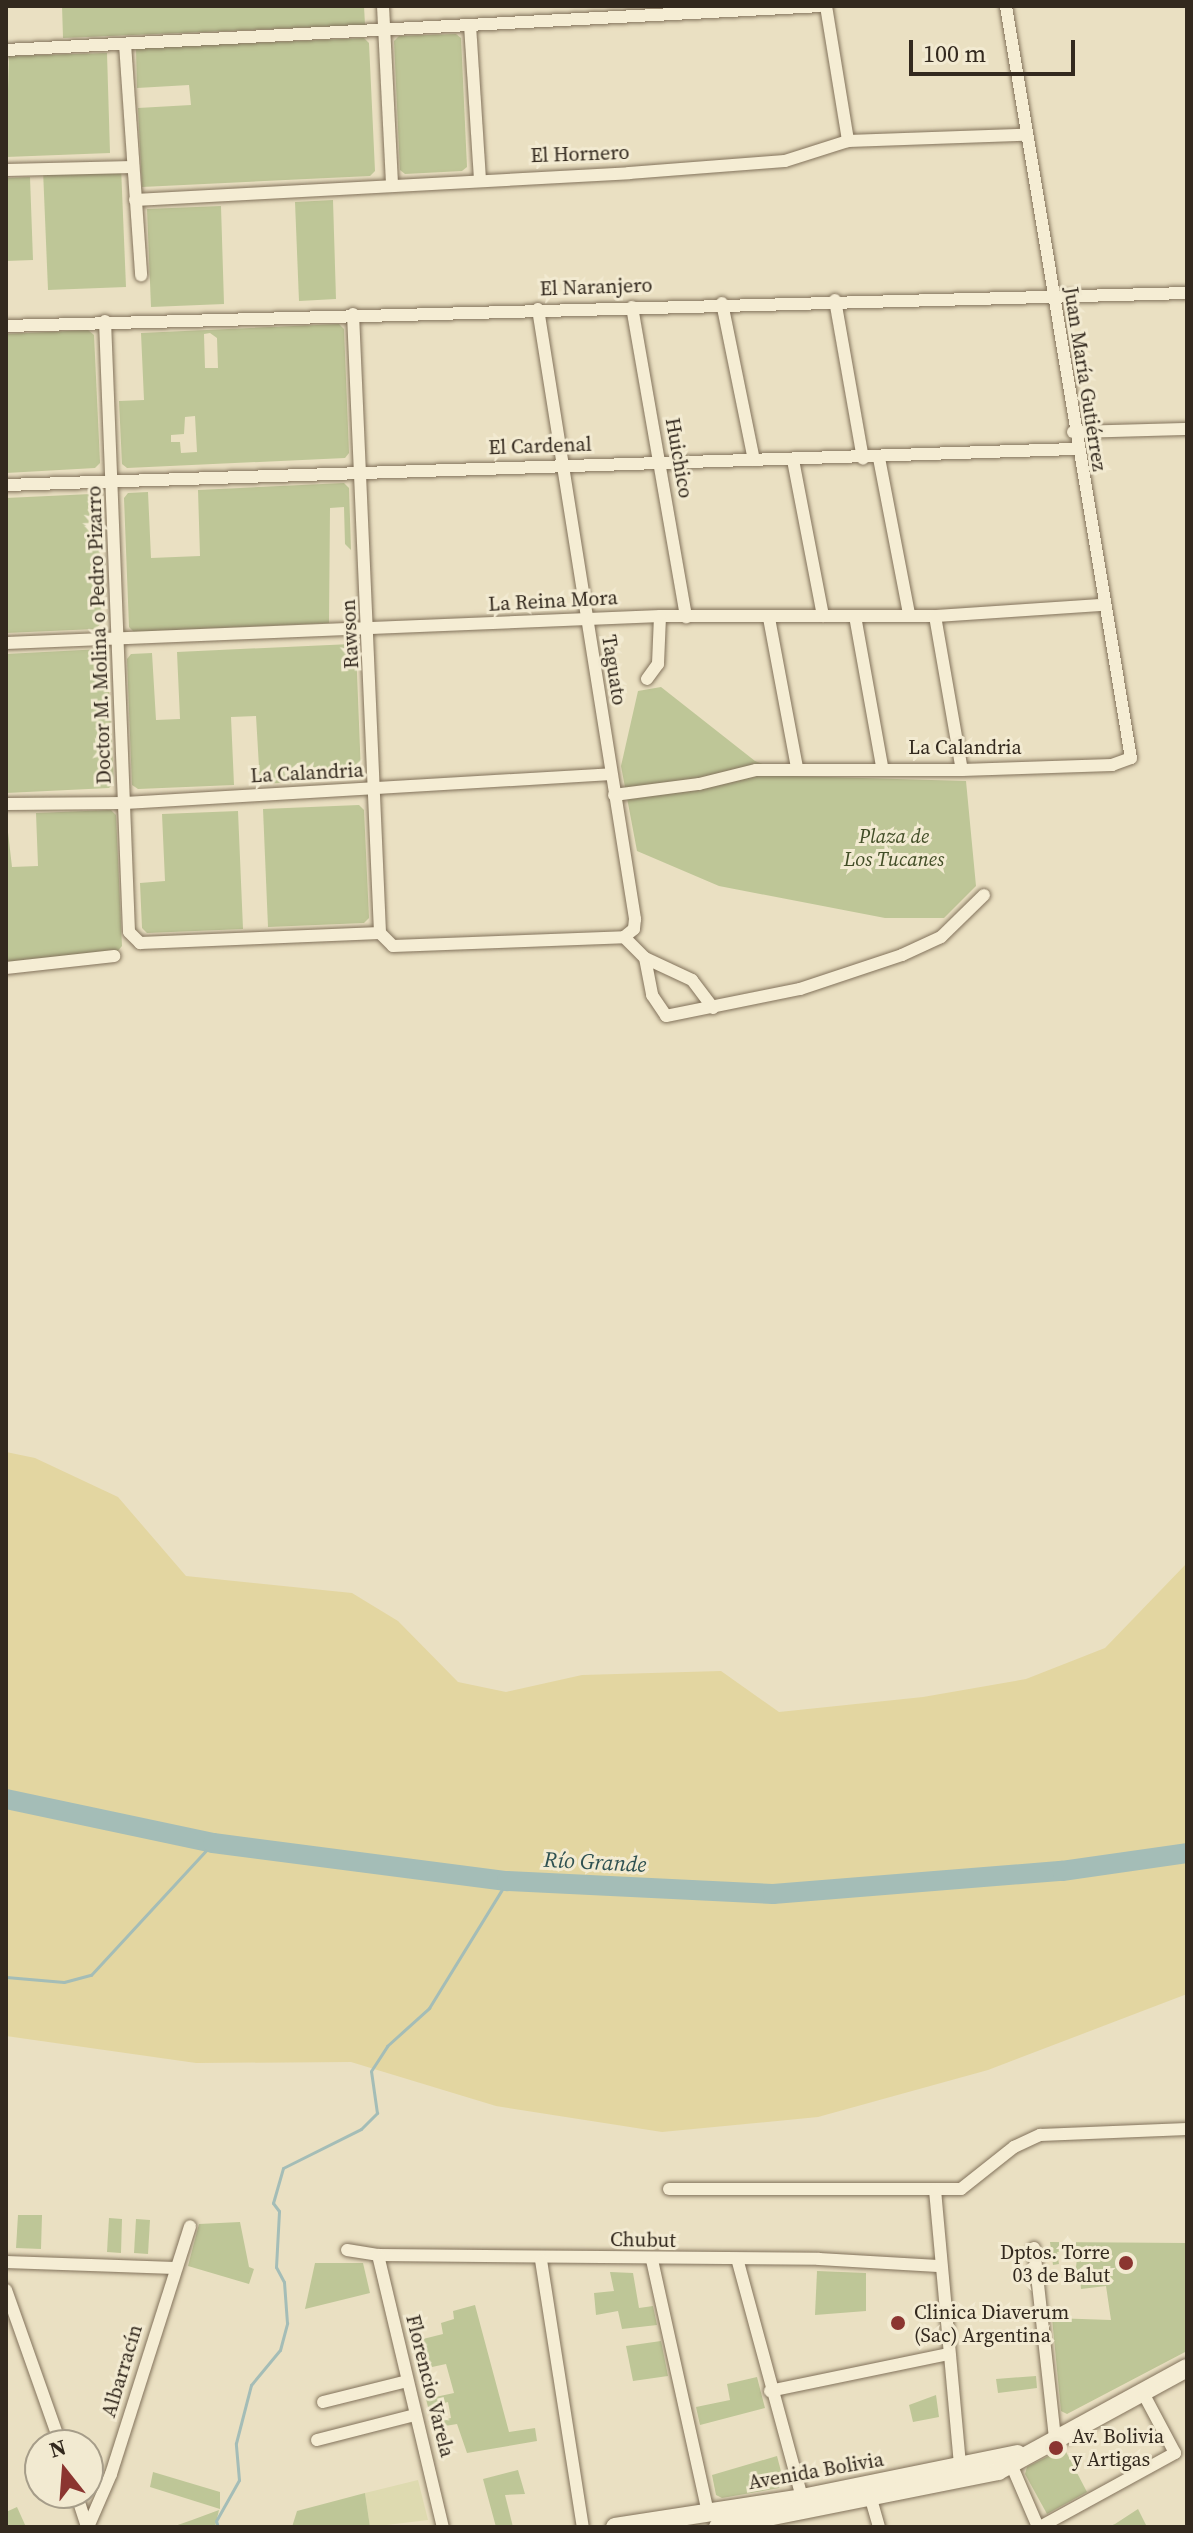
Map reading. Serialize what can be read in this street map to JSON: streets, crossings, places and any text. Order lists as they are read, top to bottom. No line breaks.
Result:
{"streets":{"street":["El Hornero","El Naranjero","Juan María Gutiérrez","El Cardenal","Huichico","La Reina Mora","Rawson","Doctor M. Molina o Pedro Pizarro","Taguato","La Calandria","Chubut","Albarracín","Florencio Varela","Avenida Bolivia"]},"crossings":[["El Hornero","Juan María Gutiérrez"],["El Naranjero","Juan María Gutiérrez"],["El Naranjero","Huichico"],["El Naranjero","Rawson"],["El Naranjero","Doctor M. Molina o Pedro Pizarro"],["El Naranjero","Taguato"],["Juan María Gutiérrez","El Cardenal"],["Juan María Gutiérrez","La Reina Mora"],["Juan María Gutiérrez","La Calandria"],["El Cardenal","Huichico"],["El Cardenal","Rawson"],["El Cardenal","Doctor M. Molina o Pedro Pizarro"],["El Cardenal","Taguato"],["Huichico","La Reina Mora"],["La Reina Mora","Rawson"],["La Reina Mora","Doctor M. Molina o Pedro Pizarro"],["La Reina Mora","Taguato"],["Rawson","Doctor M. Molina o Pedro Pizarro"],["Rawson","La Calandria"],["Doctor M. Molina o Pedro Pizarro","La Calandria"],["Taguato","La Calandria"],["Chubut","Florencio Varela"]],"water":["Río Grande"],"parks":["Plaza de Los Tucanes"],"places":["Dptos. Torre 03 de Balut","Clinica Diaverum (Sac) Argentina","Av. Bolivia y Artigas"],"scale_bar":"100 m","north":"top"}
